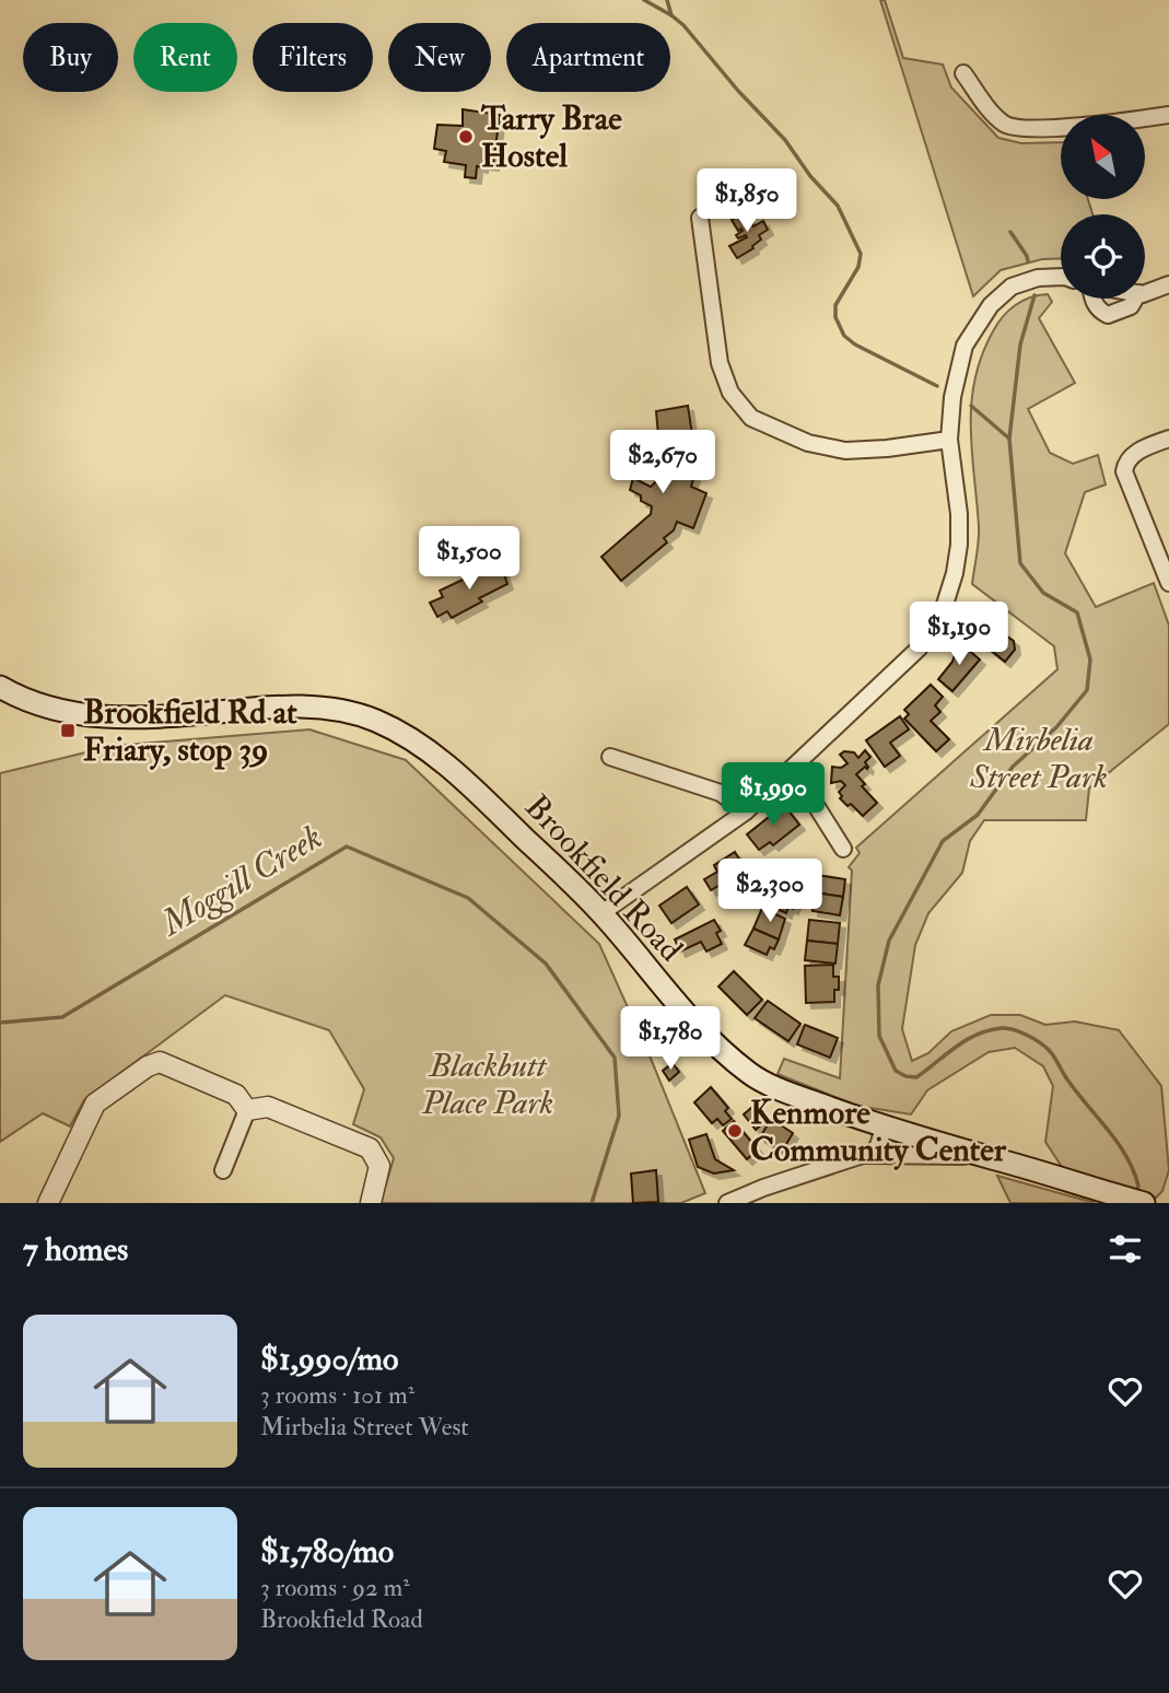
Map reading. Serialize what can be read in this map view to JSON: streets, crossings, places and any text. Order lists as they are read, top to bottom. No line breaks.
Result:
{"streets":{"main road":["Brookfield Road"]},"water":["Moggill Creek"],"parks":["Mirbelia Street Park","Blackbutt Place Park"],"places":{"other":["Tarry Brae Hostel","Kenmore Community Center"],"transit":["Brookfield Rd at Friary, stop 39"]},"north":"top left","page":{"chip":["Buy","Rent","Filters","New","Apartment"],"price":["$1,850","$2,670","$1,500","$1,190","$1,990","$2,300","$1,780"],"heading":"7 homes","list":[{"name":"$1,990/mo","note":"3 rooms · 101 m² · Mirbelia Street West"},{"name":"$1,780/mo","note":"3 rooms · 92 m² · Brookfield Road"}]}}
